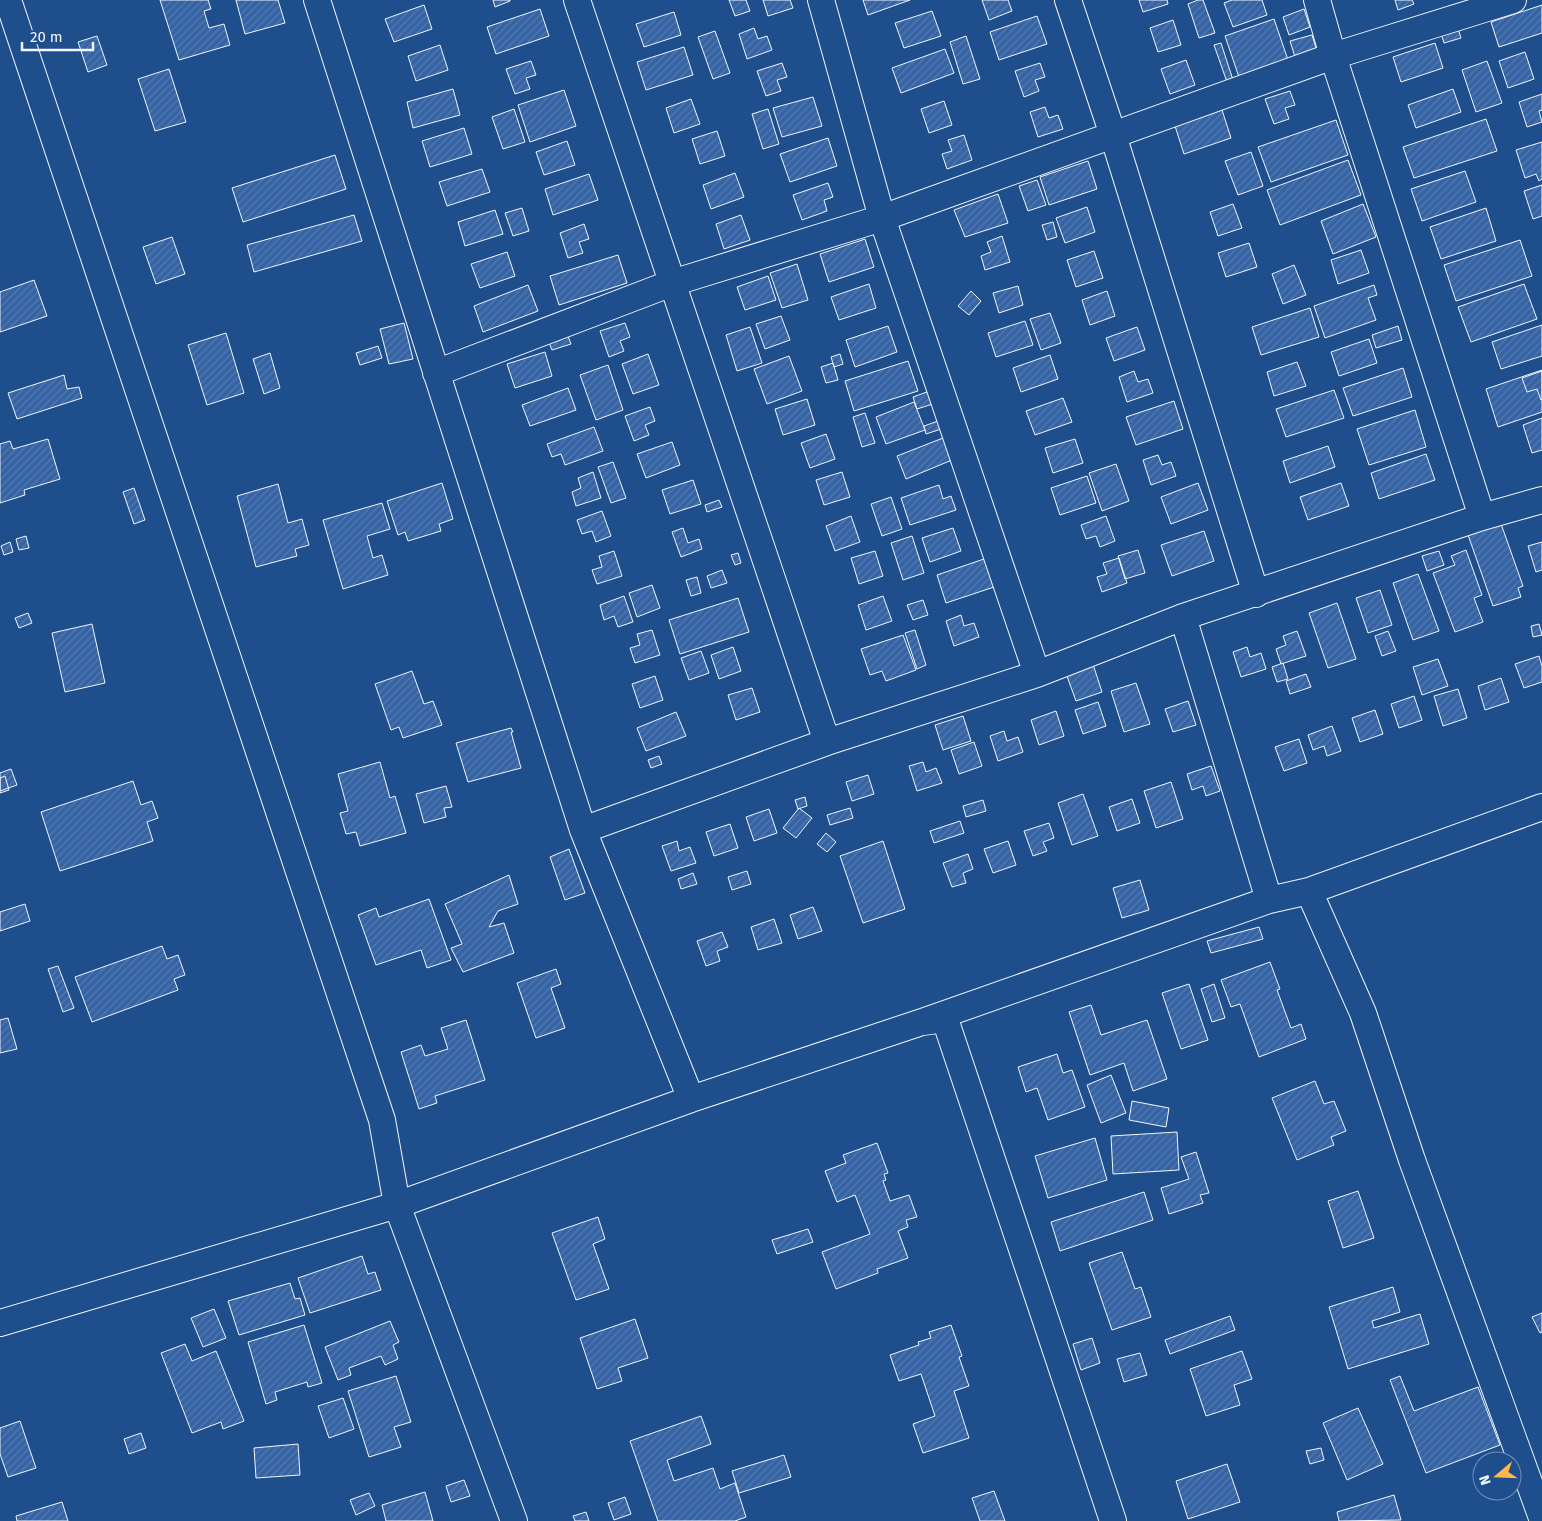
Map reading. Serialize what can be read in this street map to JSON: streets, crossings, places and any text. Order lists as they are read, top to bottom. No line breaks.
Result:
{"scale_bar":"20 m","north":"left"}
